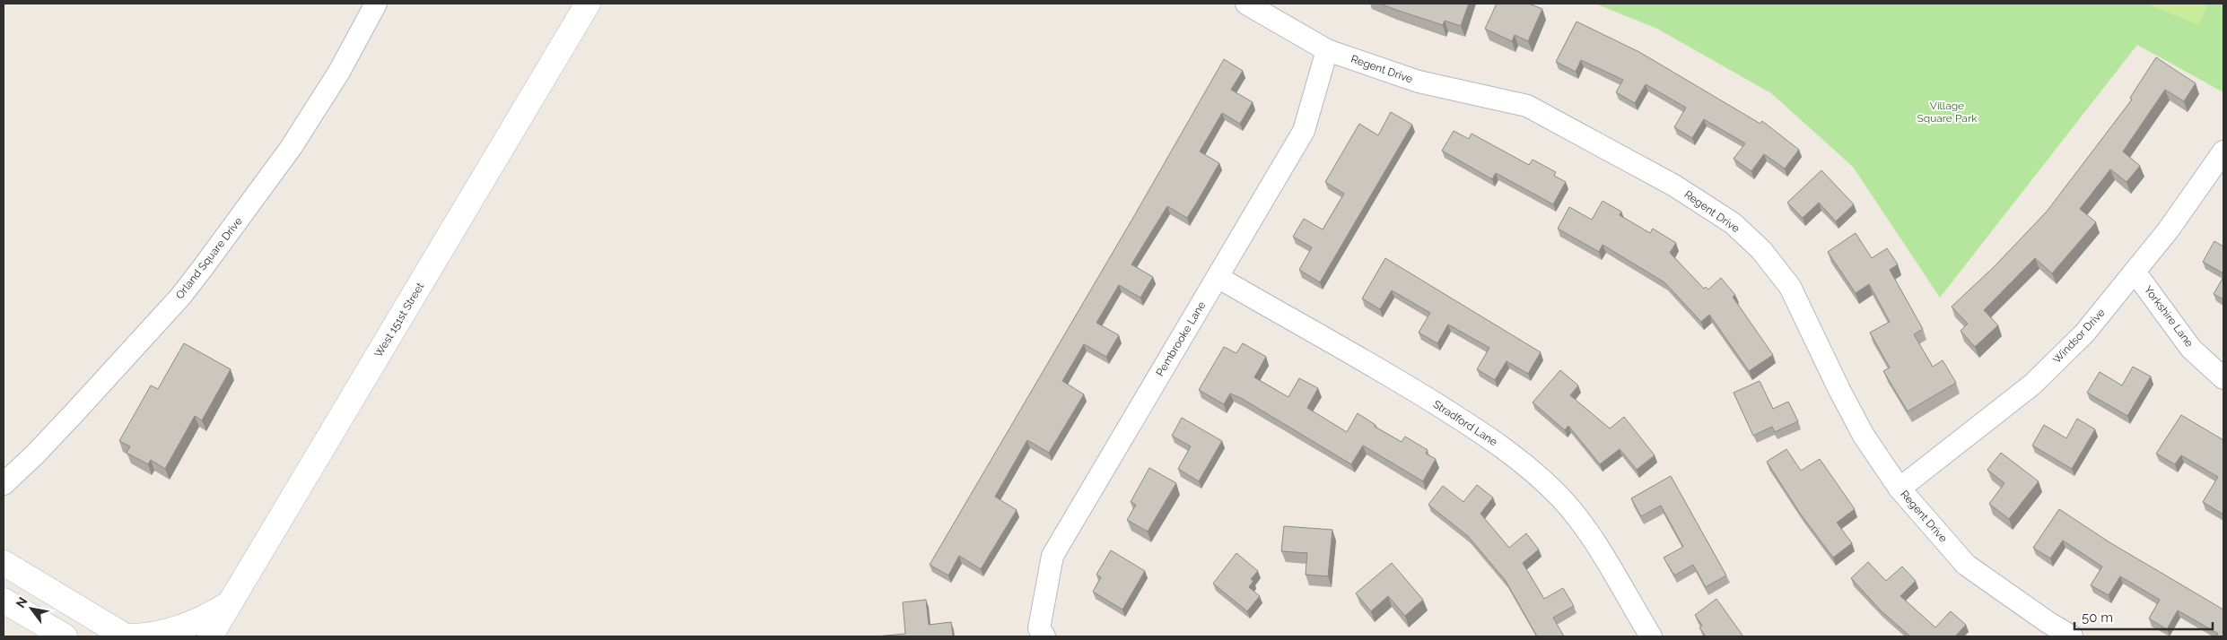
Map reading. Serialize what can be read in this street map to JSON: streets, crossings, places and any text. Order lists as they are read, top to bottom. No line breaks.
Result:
{"streets":{"street":["Regent Drive","Orland Square Drive","Yorkshire Lane","West 151st Street","Windsor Drive","Pembrooke Lane","Stradford Lane"]},"crossings":[["Regent Drive","Windsor Drive"],["Regent Drive","Pembrooke Lane"],["Yorkshire Lane","Windsor Drive"],["Pembrooke Lane","Stradford Lane"]],"parks":["Village Square Park"],"scale_bar":"50 m","north":"top left"}
